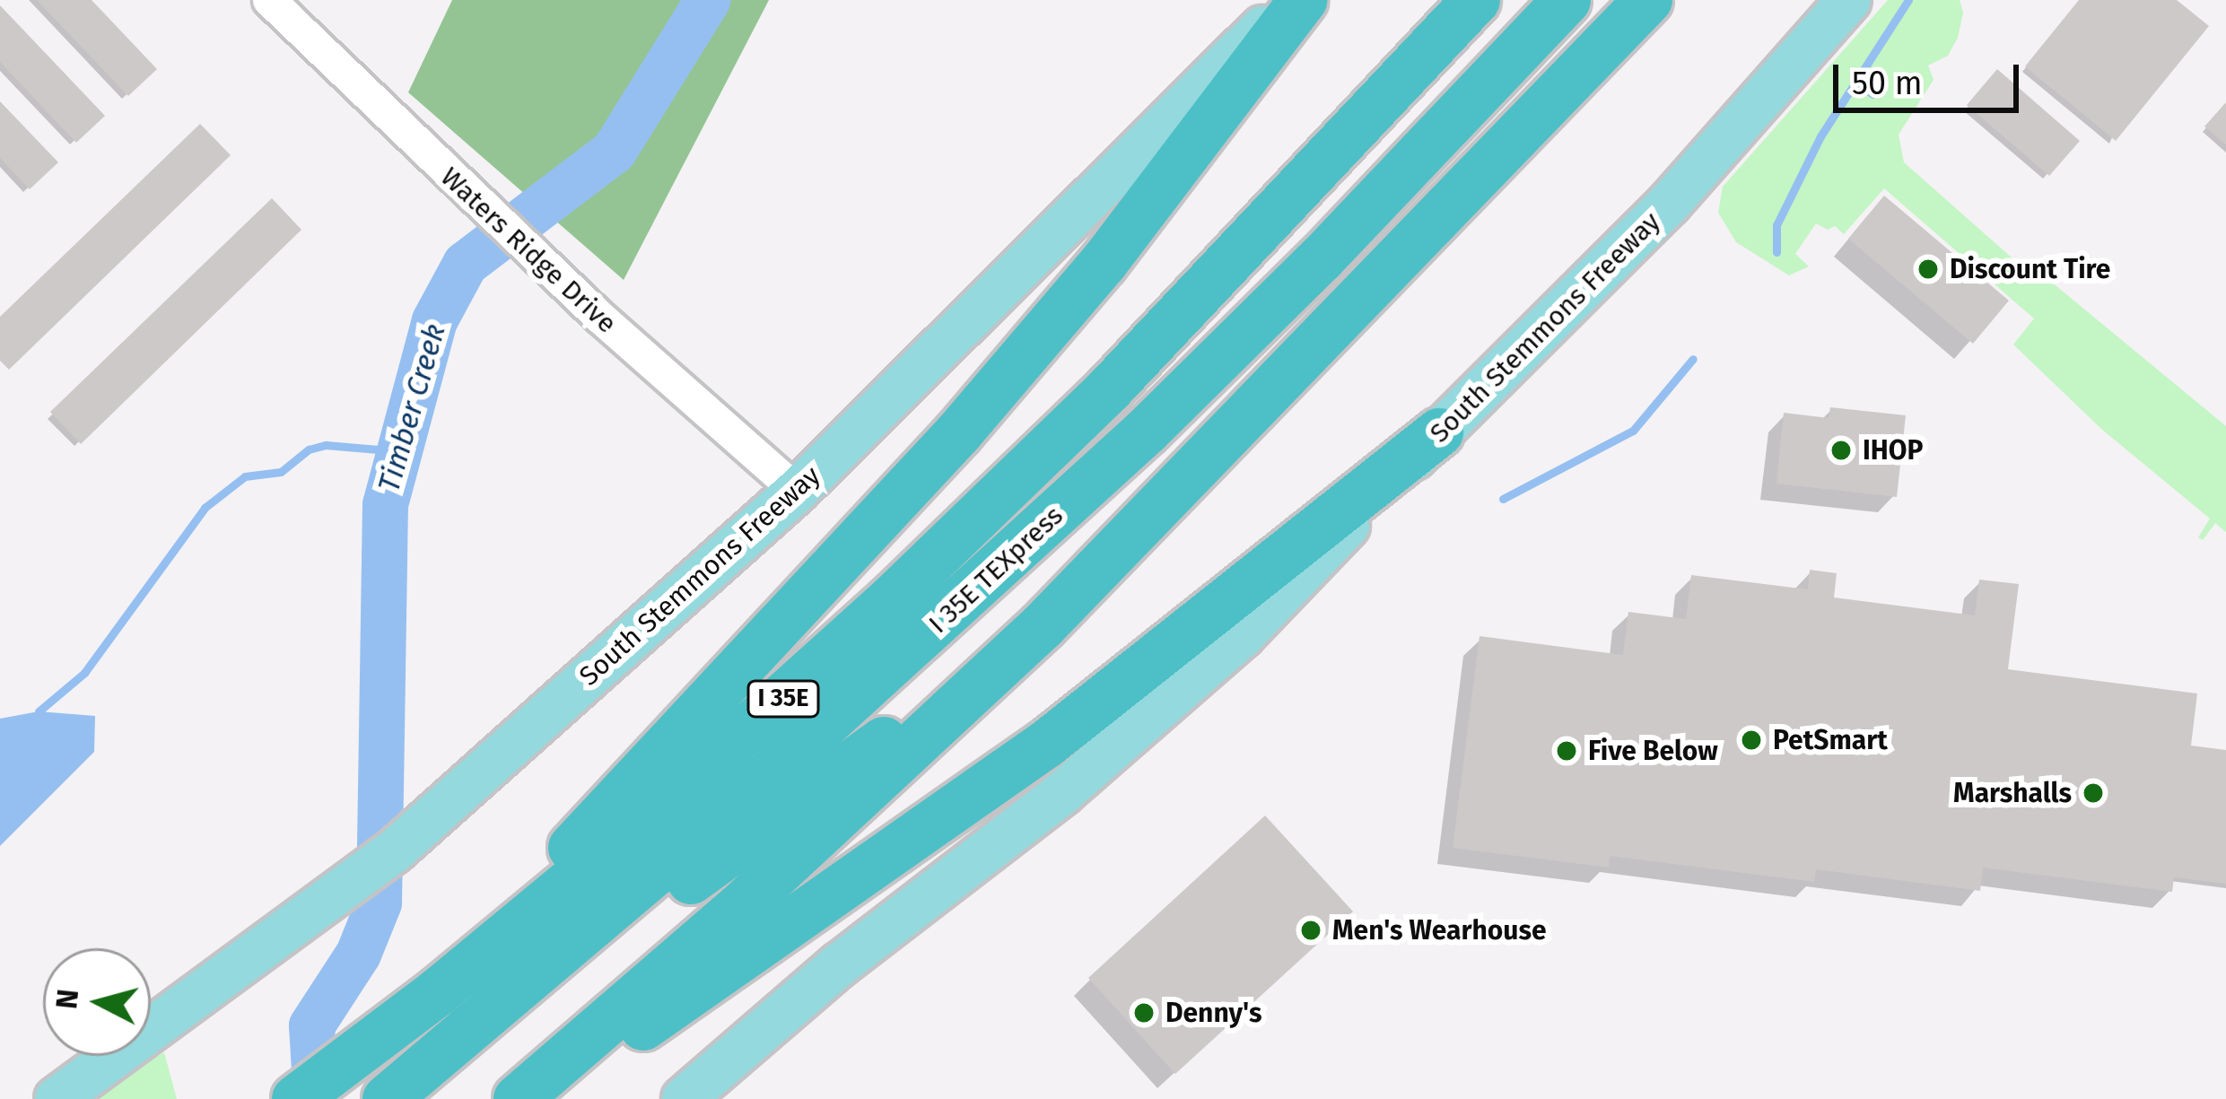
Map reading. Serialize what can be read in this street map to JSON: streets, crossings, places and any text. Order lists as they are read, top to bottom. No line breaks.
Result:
{"streets":{"highway":["I 35E TEXpress","I 35E"],"main road":["South Stemmons Freeway"],"street":["Waters Ridge Drive"]},"crossings":[["Waters Ridge Drive","South Stemmons Freeway"]],"water":["Timber Creek"],"places":["Discount Tire","IHOP","PetSmart","Five Below","Marshalls","Men's Wearhouse","Denny's"],"scale_bar":"50 m","north":"left"}
